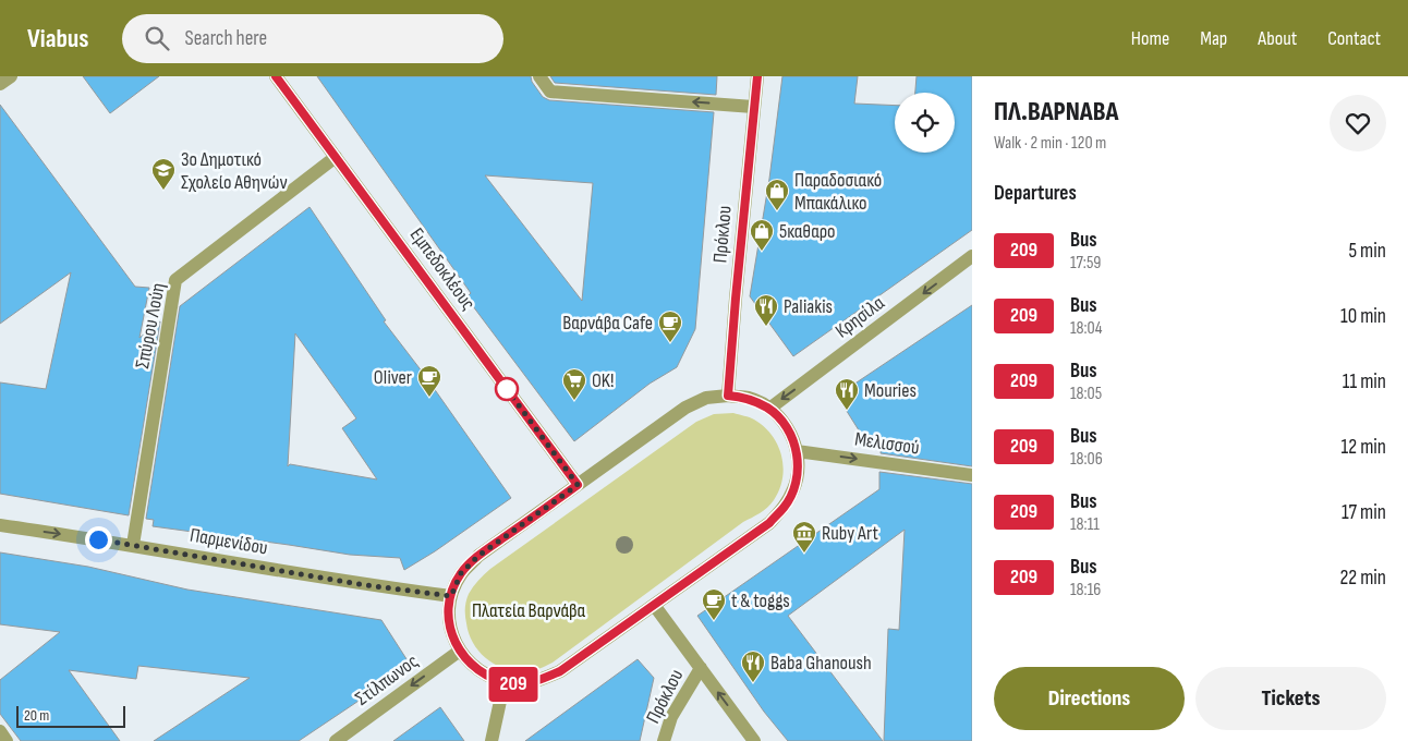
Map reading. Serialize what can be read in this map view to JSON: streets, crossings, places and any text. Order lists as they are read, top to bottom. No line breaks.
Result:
{"streets":{"street":["Πρόκλου","Εμπεδοκλέους","Κρησίλα","Σπύρου Λούη","Μελισσού","Παρμενίδου","Στίλπωνος"]},"crossings":[["Εμπεδοκλέους","Σπύρου Λούη"],["Σπύρου Λούη","Παρμενίδου"]],"one_way":["Κρησίλα","Μελισσού","Στίλπωνος"],"parks":["Πλατεία Βαρνάβα"],"places":{"school or university":["3ο Δημοτικό Σχολείο Αθηνών"],"shop":["Παραδοσιακό Μπακάλικο","5καθαρο"],"restaurant":["Paliakis","Mouries","Baba Ghanoush"],"cafe":["Βαρνάβα Cafe","Oliver","t & toggs"],"supermarket":["OK!"],"museum":["Ruby Art"]},"lines":["bus line 209"],"scale_bar":"20 m","page":{"header":"Viabus","search":"Search here","nav":["Home","Map","About","Contact"],"on_map":"209","heading":[["ΠΛ.ΒΑΡΝΑΒΑ","Walk · 2 min · 120 m"],"Departures"],"list":[{"mark":"209","name":"Bus","note":"17:59","value":"5 min"},{"mark":"209","name":"Bus","note":"18:04","value":"10 min"},{"mark":"209","name":"Bus","note":"18:05","value":"11 min"},{"mark":"209","name":"Bus","note":"18:06","value":"12 min"},{"mark":"209","name":"Bus","note":"18:11","value":"17 min"},{"mark":"209","name":"Bus","note":"18:16","value":"22 min"}],"buttons":["Directions","Tickets"],"scale":"20 m"}}
